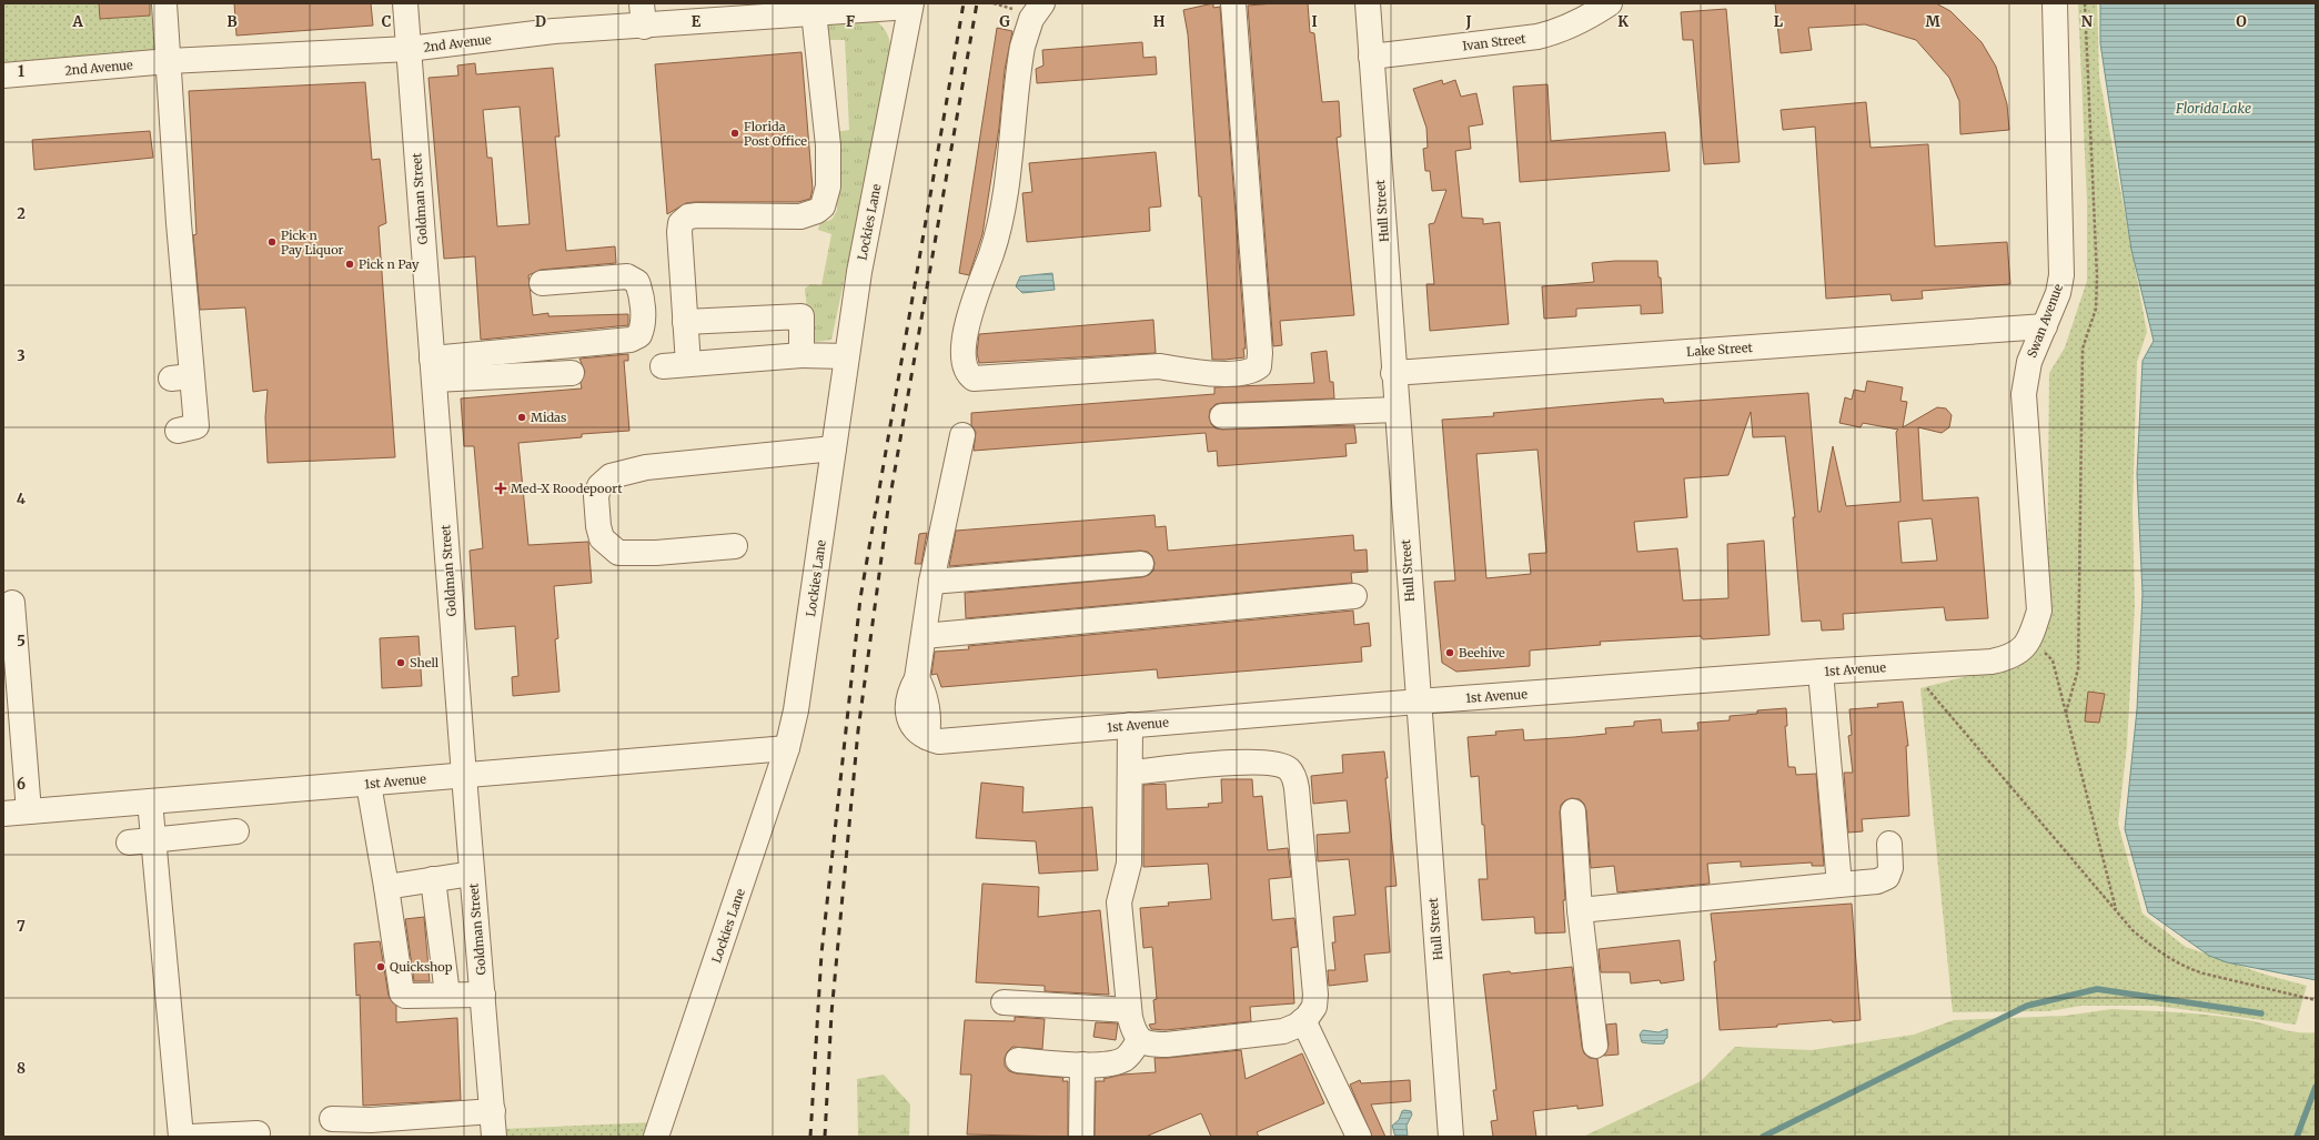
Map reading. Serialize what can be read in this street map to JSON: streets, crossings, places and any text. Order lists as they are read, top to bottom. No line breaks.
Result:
{"streets":{"street":["Ivan Street","2nd Avenue","Goldman Street","Hull Street","Lockies Lane","Swan Avenue","Lake Street","1st Avenue"]},"crossings":[["Ivan Street","Hull Street"],["2nd Avenue","Goldman Street"],["2nd Avenue","Lockies Lane"],["Goldman Street","1st Avenue"],["Hull Street","Lake Street"],["Hull Street","1st Avenue"],["Lockies Lane","1st Avenue"],["Swan Avenue","Lake Street"],["Swan Avenue","1st Avenue"]],"water":["Florida Lake"],"places":{"other":["Florida Post Office","Pick n Pay Liquor","Pick n Pay","Midas","Beehive","Shell","Quickshop"],"health":["Med-X Roodepoort"]},"grid":{"columns":["A","B","C","D","E","F","G","H","I","J","K","L","M","N","O"],"rows":["1","2","3","4","5","6","7","8"]}}
